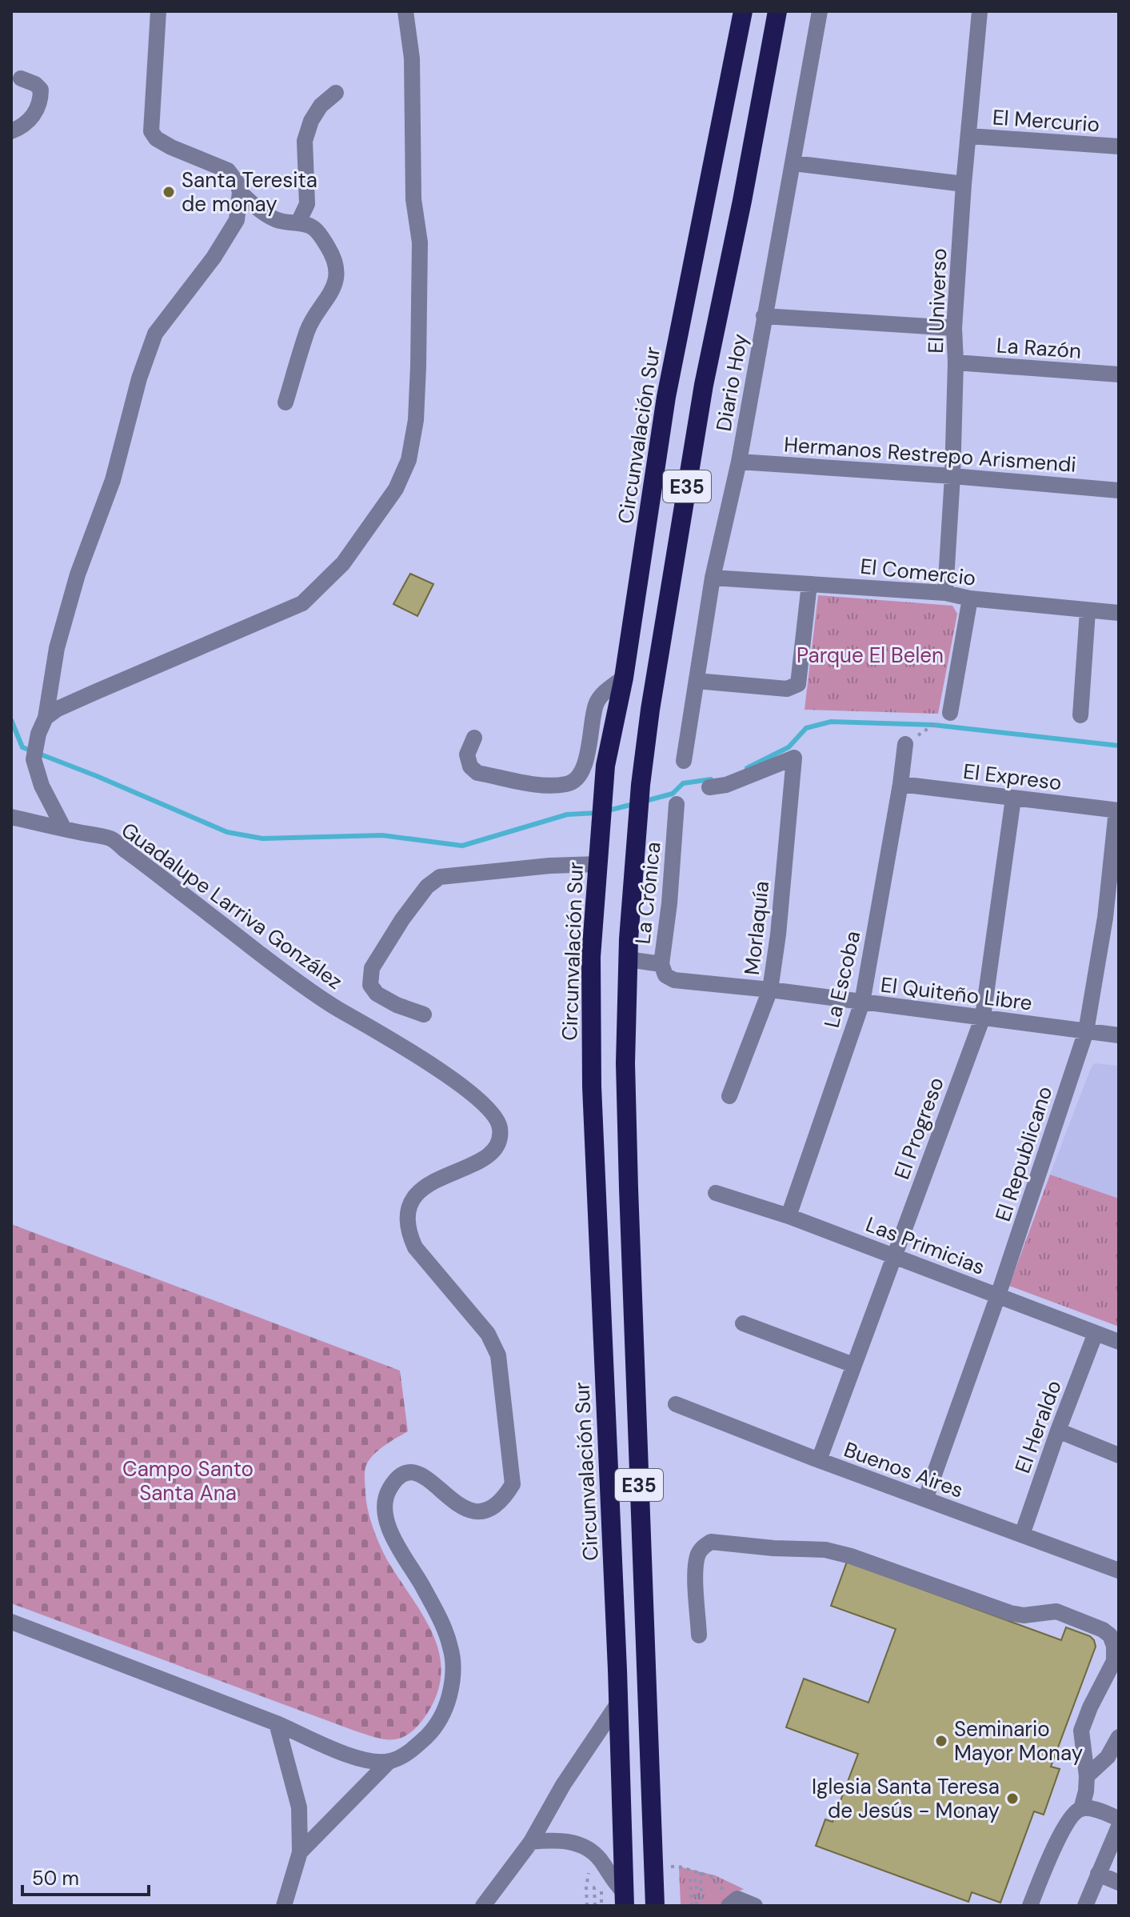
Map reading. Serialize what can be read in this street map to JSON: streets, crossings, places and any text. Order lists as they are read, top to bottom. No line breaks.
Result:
{"streets":{"highway":["Circunvalación Sur","E35"],"street":["El Mercurio","El Universo","La Razón","Diario Hoy","Hermanos Restrepo Arismendi","El Comercio","El Expreso","La Crónica","Guadalupe Larriva González","Morlaquía","La Escoba","El Quiteño Libre","El Progreso","El Republicano","Las Primicias","El Heraldo","Buenos Aires"]},"crossings":[["El Mercurio","El Universo"],["El Universo","La Razón"],["El Universo","Hermanos Restrepo Arismendi"],["El Universo","El Comercio"],["Diario Hoy","Hermanos Restrepo Arismendi"],["Diario Hoy","El Comercio"],["El Expreso","La Escoba"],["El Expreso","El Progreso"],["El Expreso","El Republicano"],["La Crónica","El Quiteño Libre"],["Morlaquía","El Quiteño Libre"],["La Escoba","El Quiteño Libre"],["La Escoba","Las Primicias"],["El Quiteño Libre","El Progreso"],["El Quiteño Libre","El Republicano"],["El Progreso","Las Primicias"],["El Progreso","Buenos Aires"],["El Republicano","Las Primicias"],["El Republicano","Buenos Aires"],["Las Primicias","El Heraldo"],["El Heraldo","Buenos Aires"]],"parks":["Parque El Belen","Campo Santo Santa Ana"],"places":["Santa Teresita de monay","Seminario Mayor Monay","Iglesia Santa Teresa de Jesús - Monay"],"scale_bar":"50 m"}
